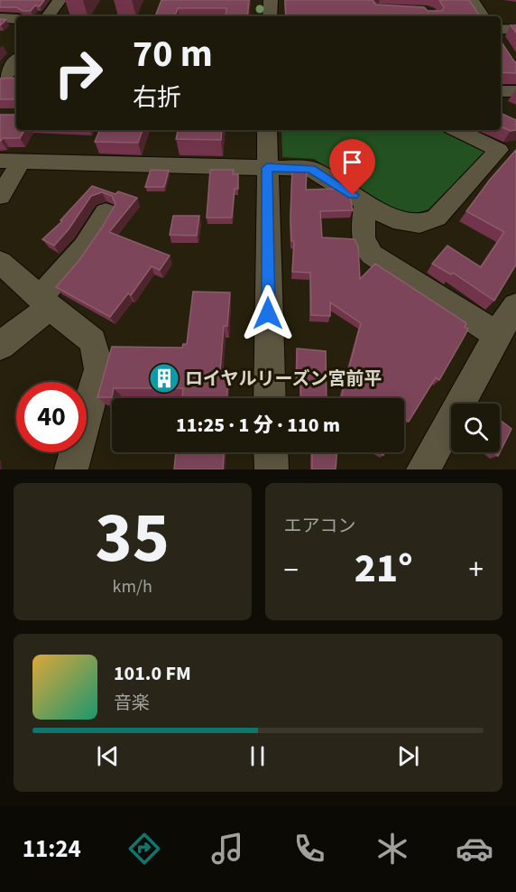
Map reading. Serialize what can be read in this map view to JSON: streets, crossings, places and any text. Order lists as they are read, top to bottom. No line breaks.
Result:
{"places":{"building":["ロイヤルリーズン宮前平"]},"page":{"turn":["70 m","右折"],"limit":"40","trip":"11:25 · 1 分 · 110 m","tile":[["35","km/h"],"エアコン"],"heat":["−","21°","+"],"song":["101.0 FM","音楽"],"tabs":"11:24"}}
